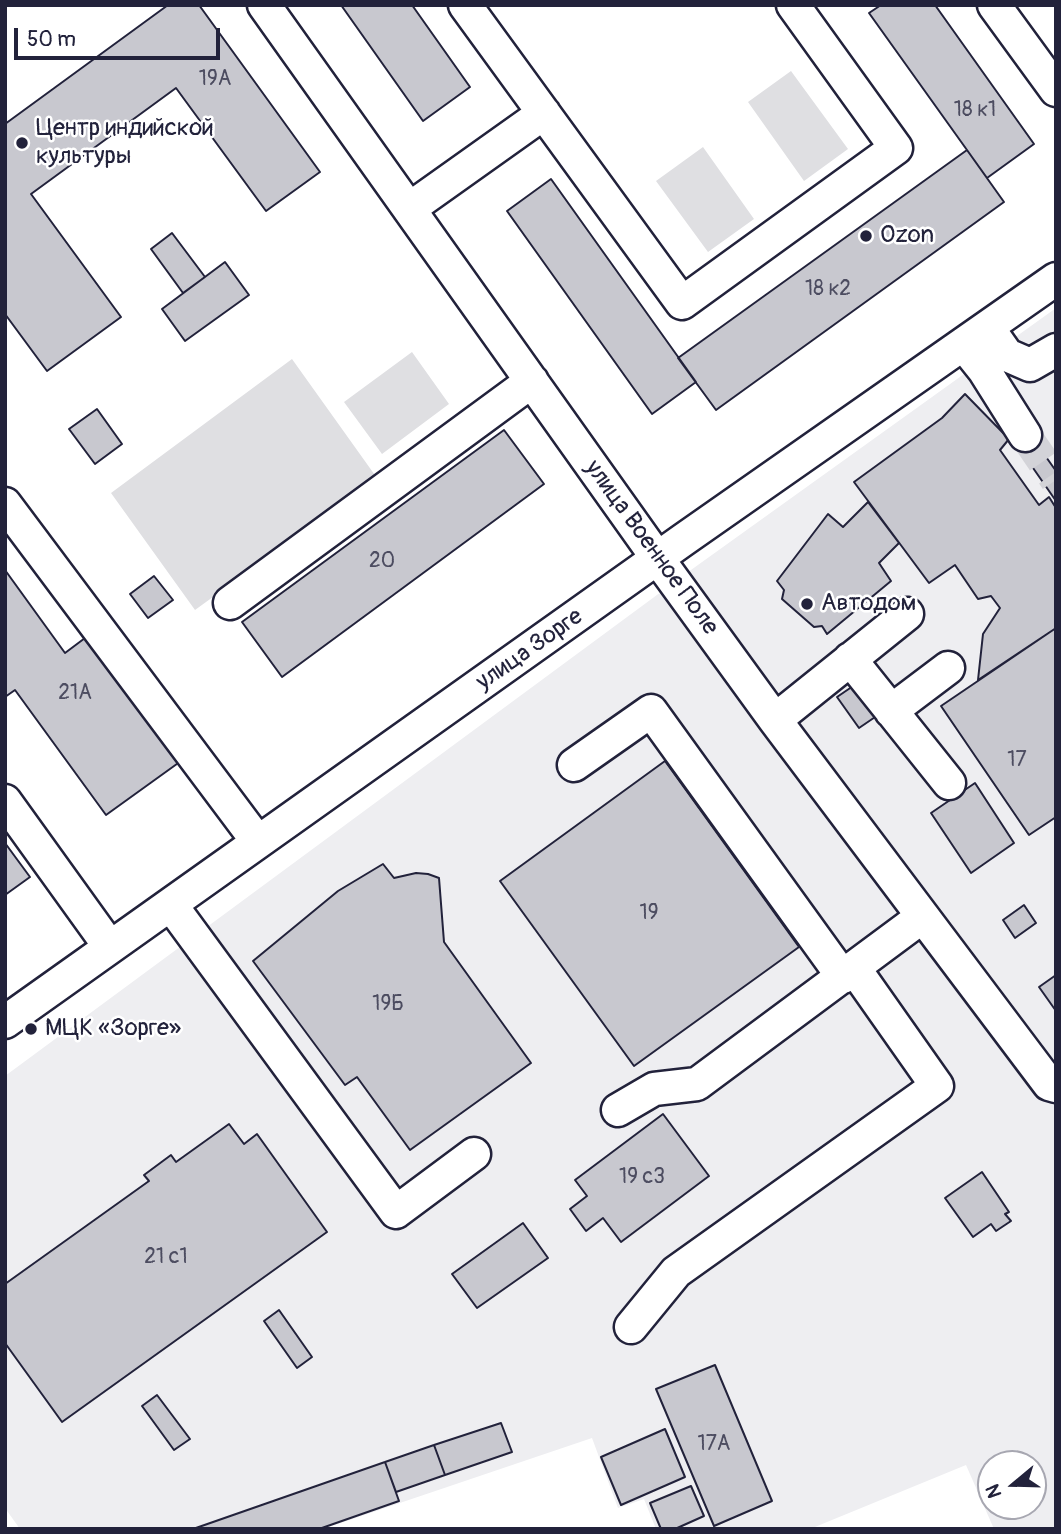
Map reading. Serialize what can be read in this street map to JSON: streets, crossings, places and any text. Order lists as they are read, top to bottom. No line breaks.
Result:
{"streets":{"street":["улица Военное Поле","улица Зорге"]},"crossings":[["улица Военное Поле","улица Зорге"]],"places":["Центр индийской культуры","Ozon","Автодом","МЦК «Зорге»"],"house_numbers":["19А","18 к1","18 к2","20","21А","17","19","19Б","19 с3","21 с1","17А"],"scale_bar":"50 m","north":"left"}
